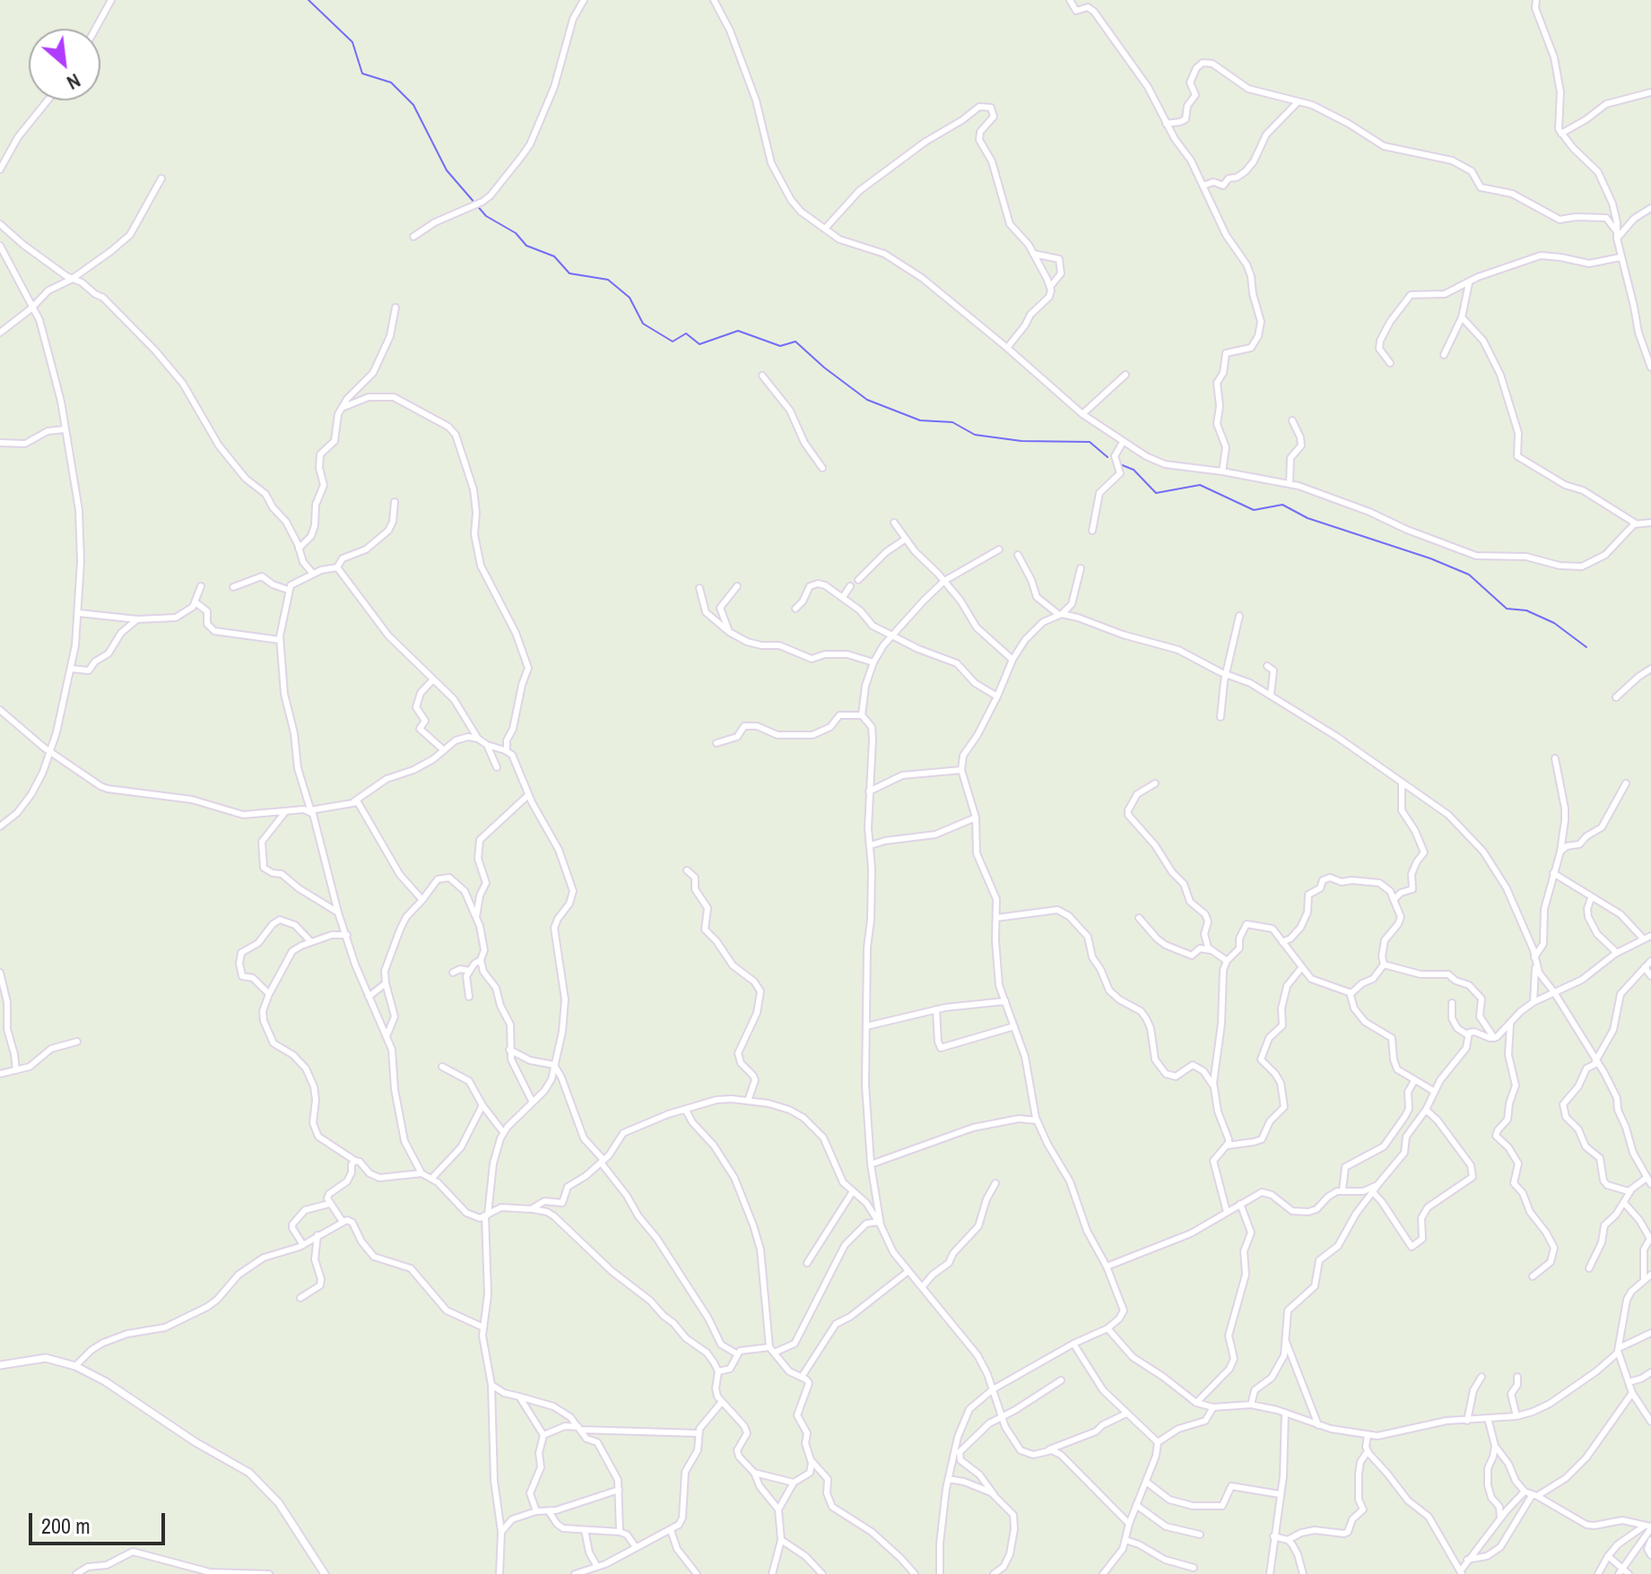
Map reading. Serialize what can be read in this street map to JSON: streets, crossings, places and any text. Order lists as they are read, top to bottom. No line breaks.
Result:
{"scale_bar":"200 m","north":"bottom right"}
